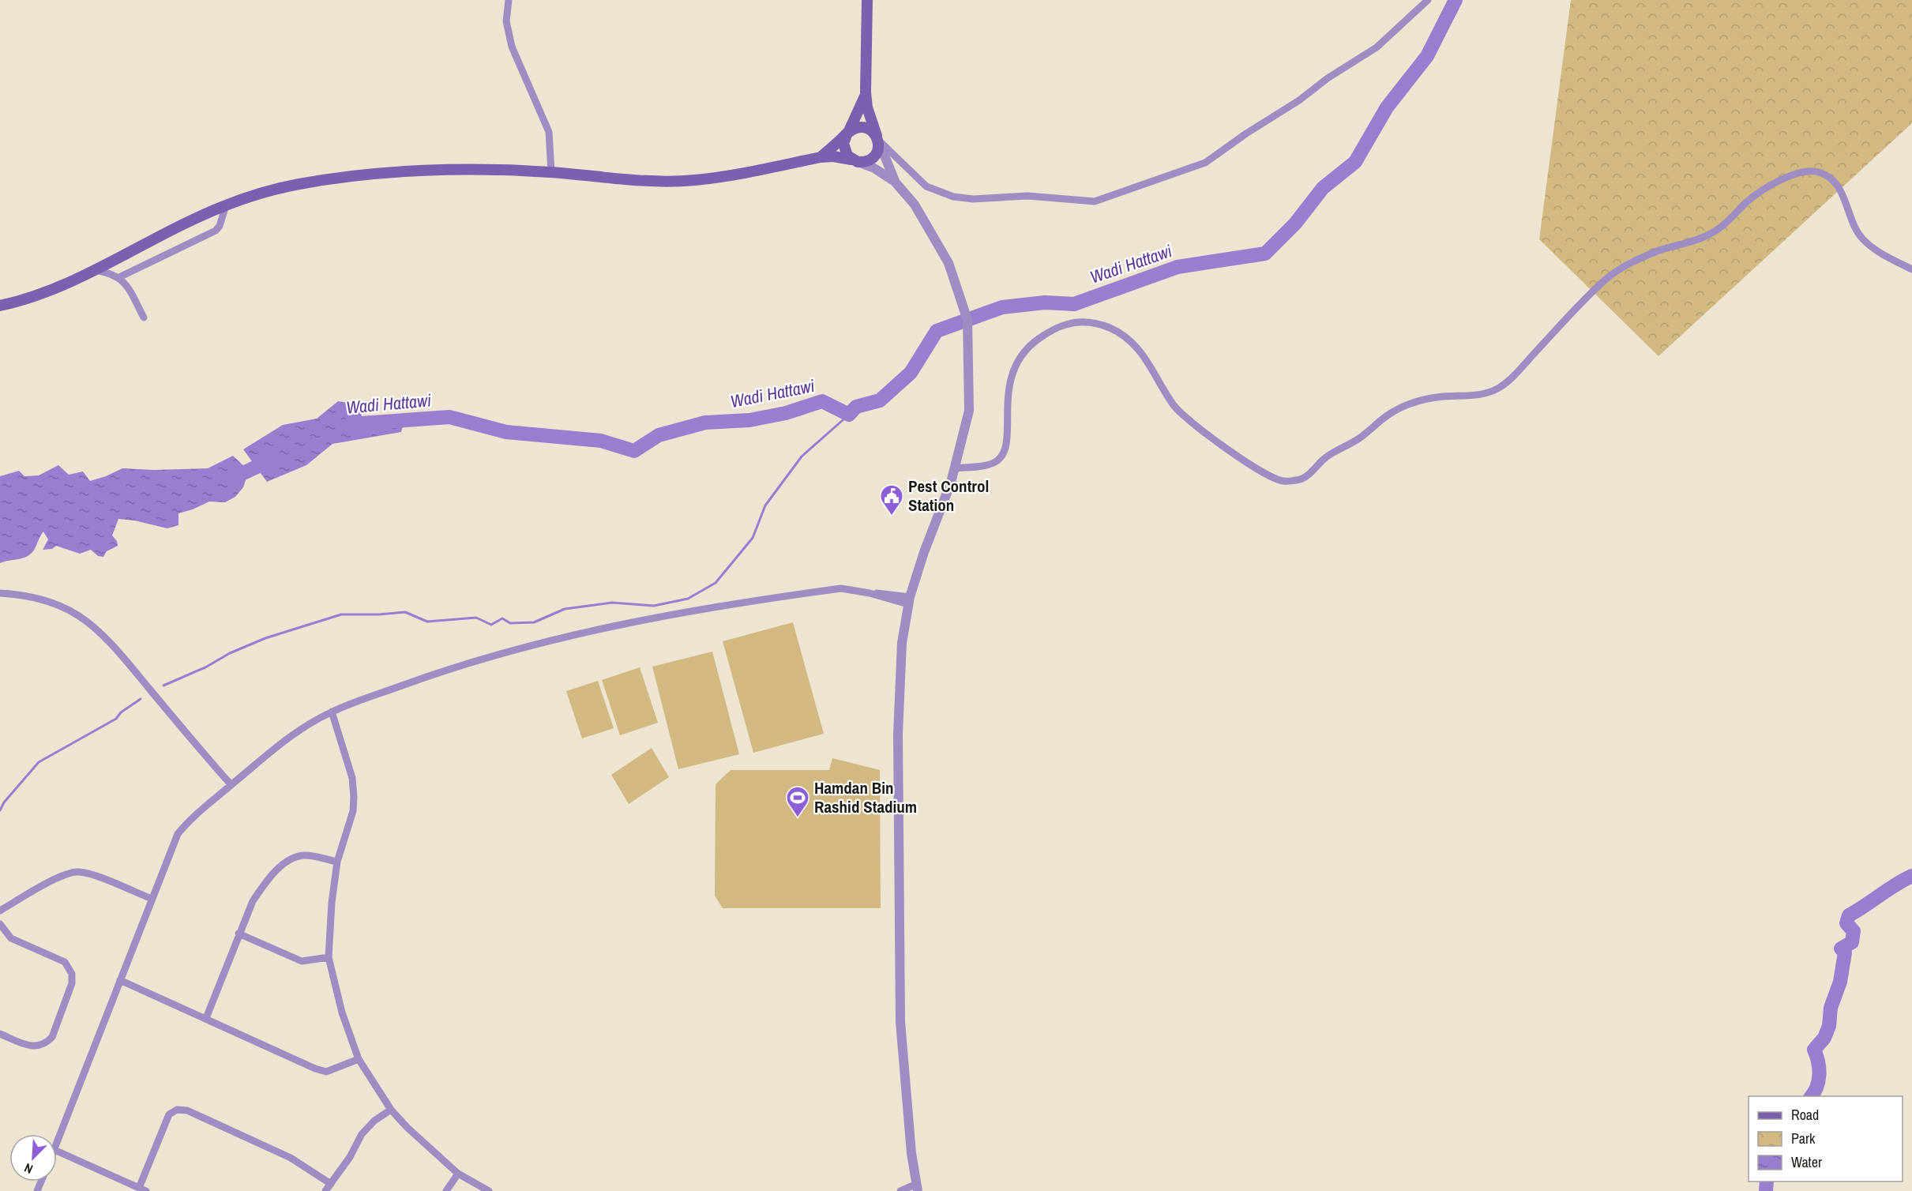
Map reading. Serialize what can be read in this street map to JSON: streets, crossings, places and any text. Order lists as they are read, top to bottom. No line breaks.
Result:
{"water":["Wadi Hattawi"],"places":{"public building":["Pest Control Station"],"sports":["Hamdan Bin Rashid Stadium"]},"legend":["Road","Park","Water"],"north":"bottom left"}
